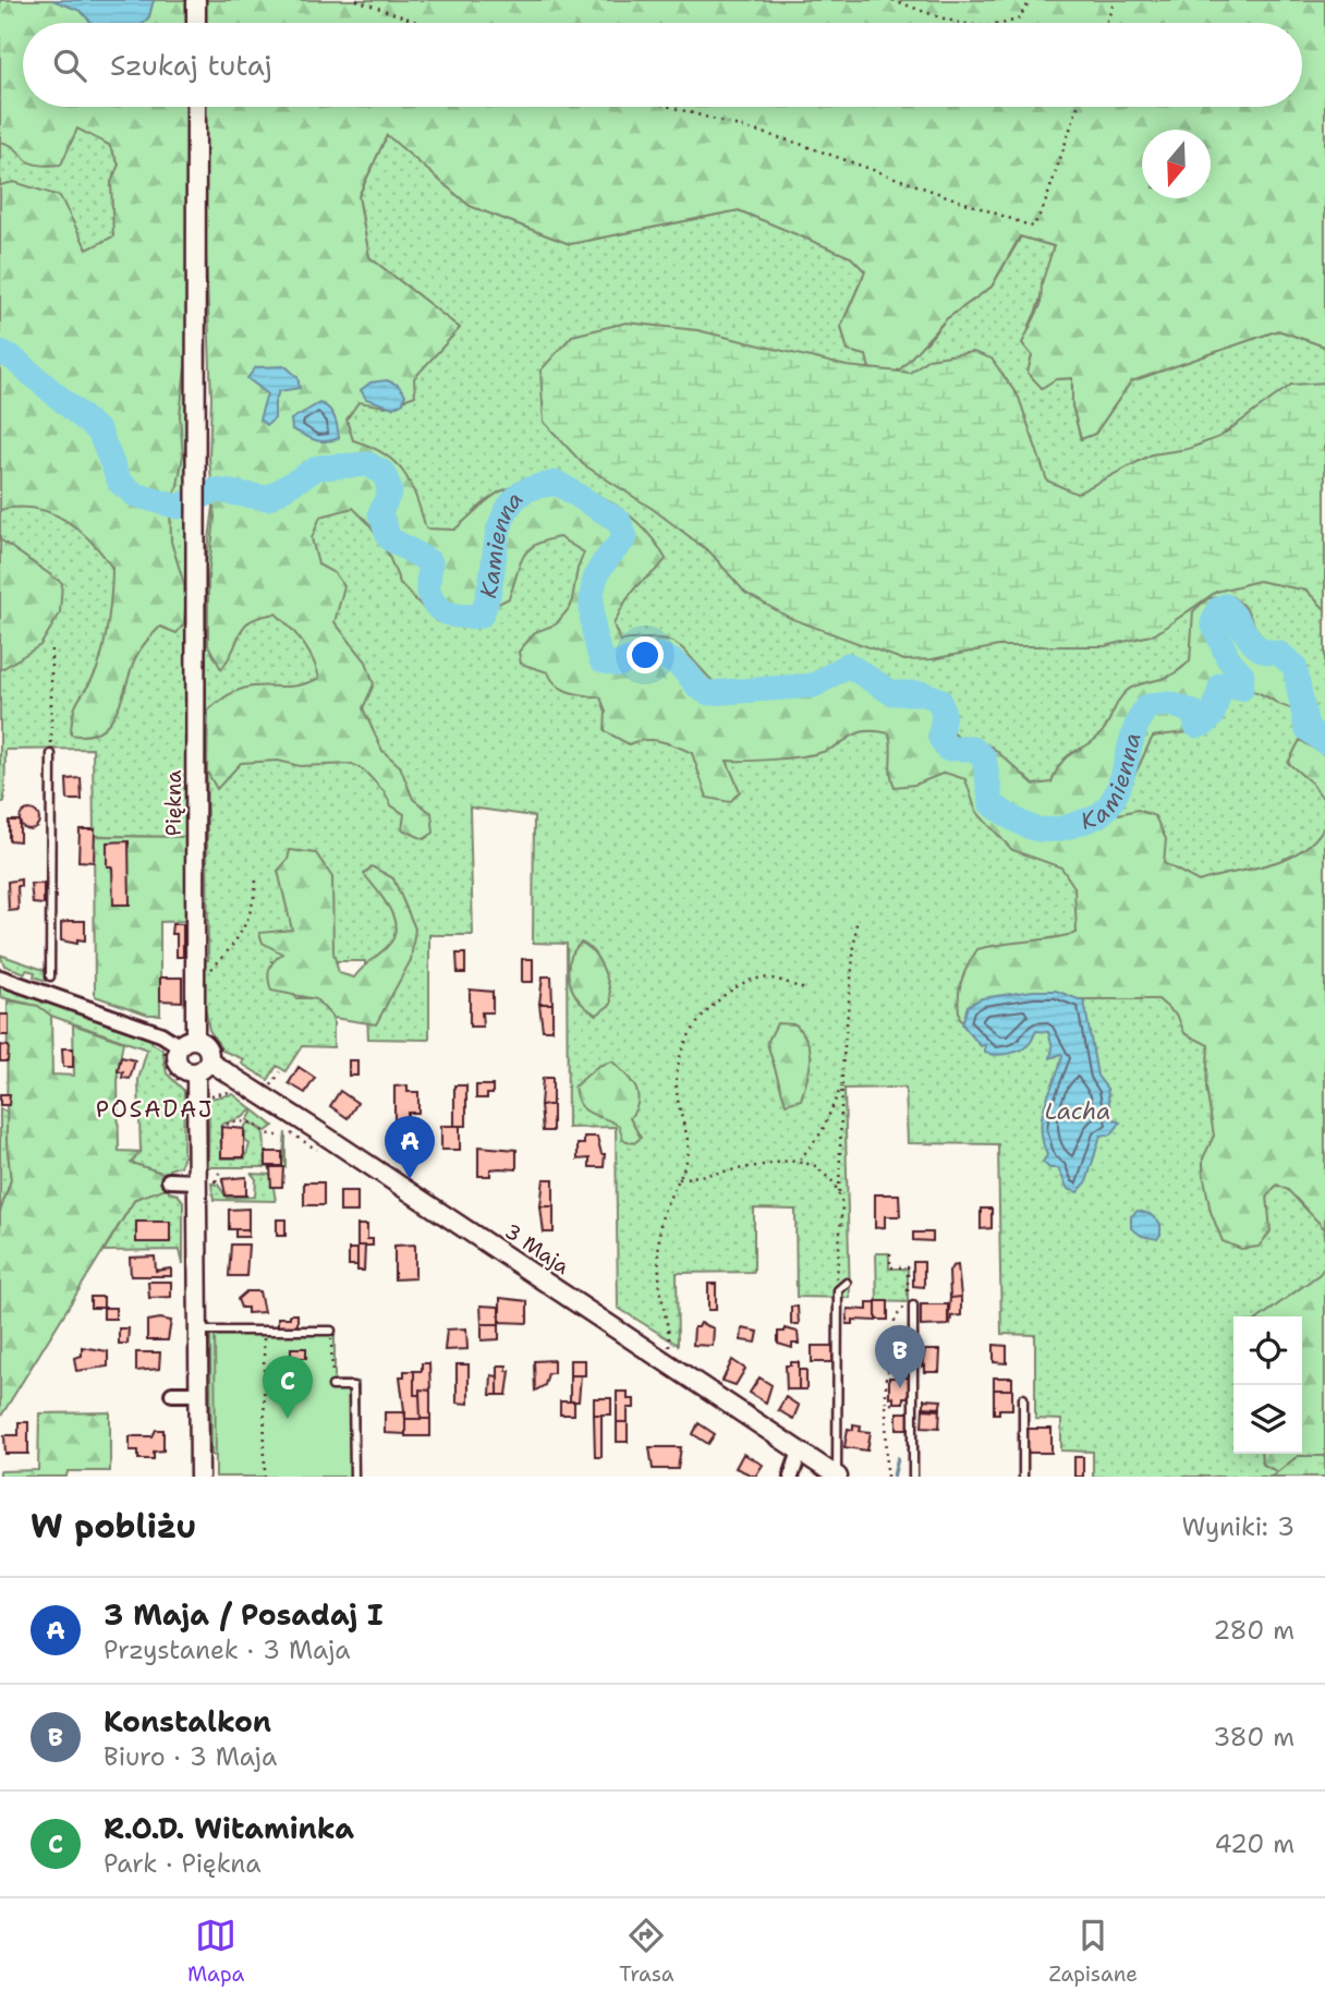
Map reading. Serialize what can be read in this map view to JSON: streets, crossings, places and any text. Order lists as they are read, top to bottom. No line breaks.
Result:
{"streets":{"street":["Piękna","3 Maja"]},"districts":["POSADAJ"],"water":["Kamienna","Lacha"],"north":"bottom","page":{"search":"Szukaj tutaj","pins":["A","B","C"],"heading":["W pobliżu","Wyniki: 3"],"list":[{"mark":"A","name":"3 Maja / Posadaj I","note":"Przystanek · 3 Maja","value":"280 m"},{"mark":"B","name":"Konstalkon","note":"Biuro · 3 Maja","value":"380 m"},{"mark":"C","name":"R.O.D. Witaminka","note":"Park · Piękna","value":"420 m"}],"nav":["Mapa","Trasa","Zapisane"]}}
